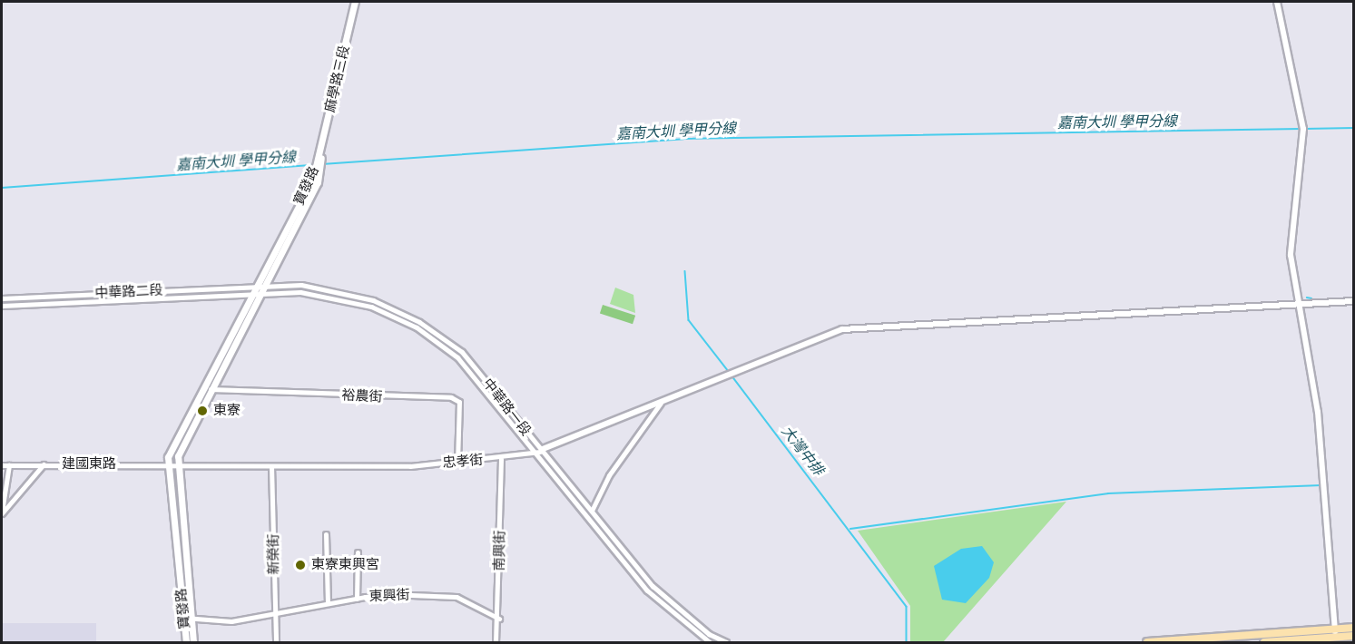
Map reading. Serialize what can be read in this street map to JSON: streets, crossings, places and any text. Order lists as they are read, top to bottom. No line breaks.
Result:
{"streets":{"main road":["麻學路三段","寶發路"],"street":["中華路二段","裕農街","中華路一段","忠孝街","建國東路","南興街","新榮街","東興街"]},"crossings":[["麻學路三段","寶發路"],["寶發路","中華路二段"],["寶發路","裕農街"],["寶發路","中華路一段"],["寶發路","忠孝街"],["寶發路","建國東路"],["寶發路","東興街"],["中華路二段","中華路一段"],["裕農街","忠孝街"],["中華路一段","忠孝街"],["忠孝街","建國東路"],["忠孝街","南興街"],["忠孝街","新榮街"],["南興街","東興街"],["新榮街","東興街"]],"water":["嘉南大圳 學甲分線","大灣中排"],"places":["東寮","東寮東興宮"]}
